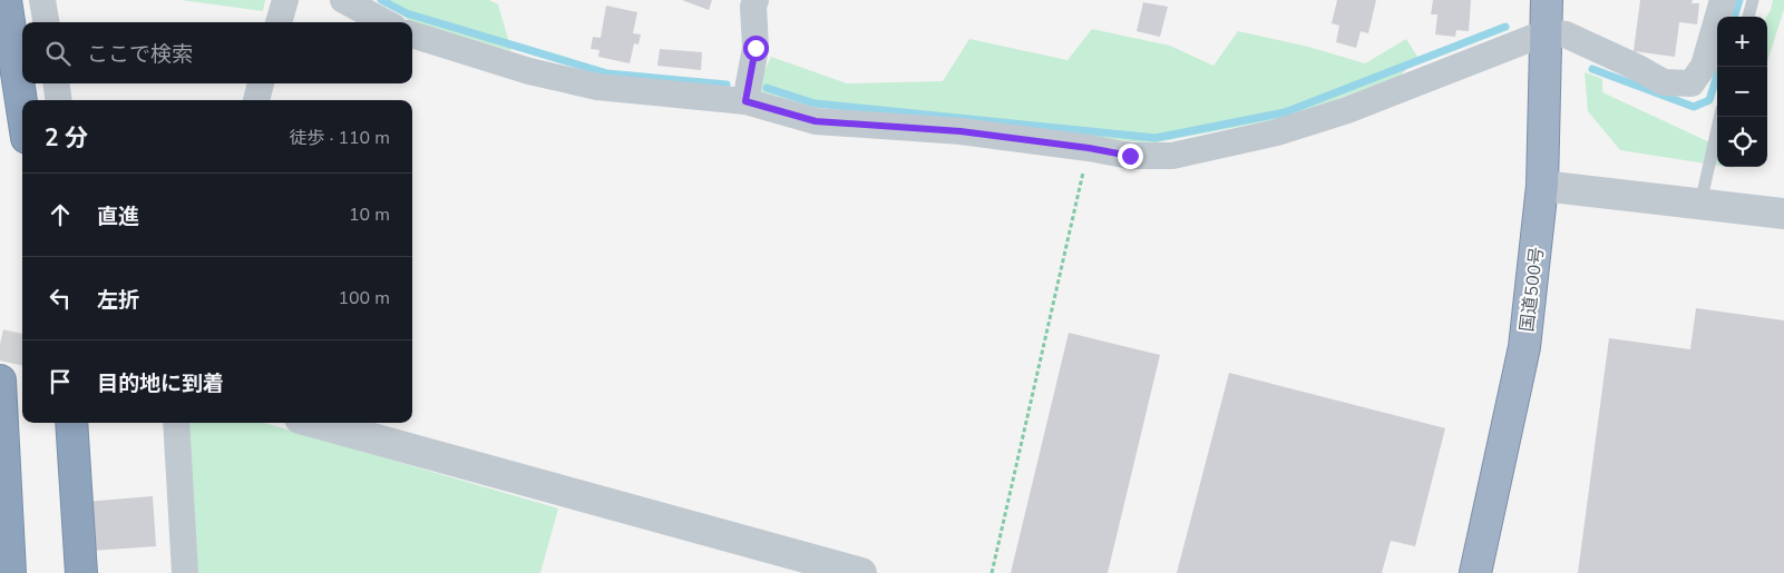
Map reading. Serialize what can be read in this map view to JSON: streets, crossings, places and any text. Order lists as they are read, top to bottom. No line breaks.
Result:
{"streets":{"highway":["国道500号"]},"page":{"map_buttons":["+","−"],"search":"ここで検索","heading":["2 分","徒歩 · 110 m"],"list":[["直進","10 m"],["左折","100 m"],"目的地に到着"]}}
